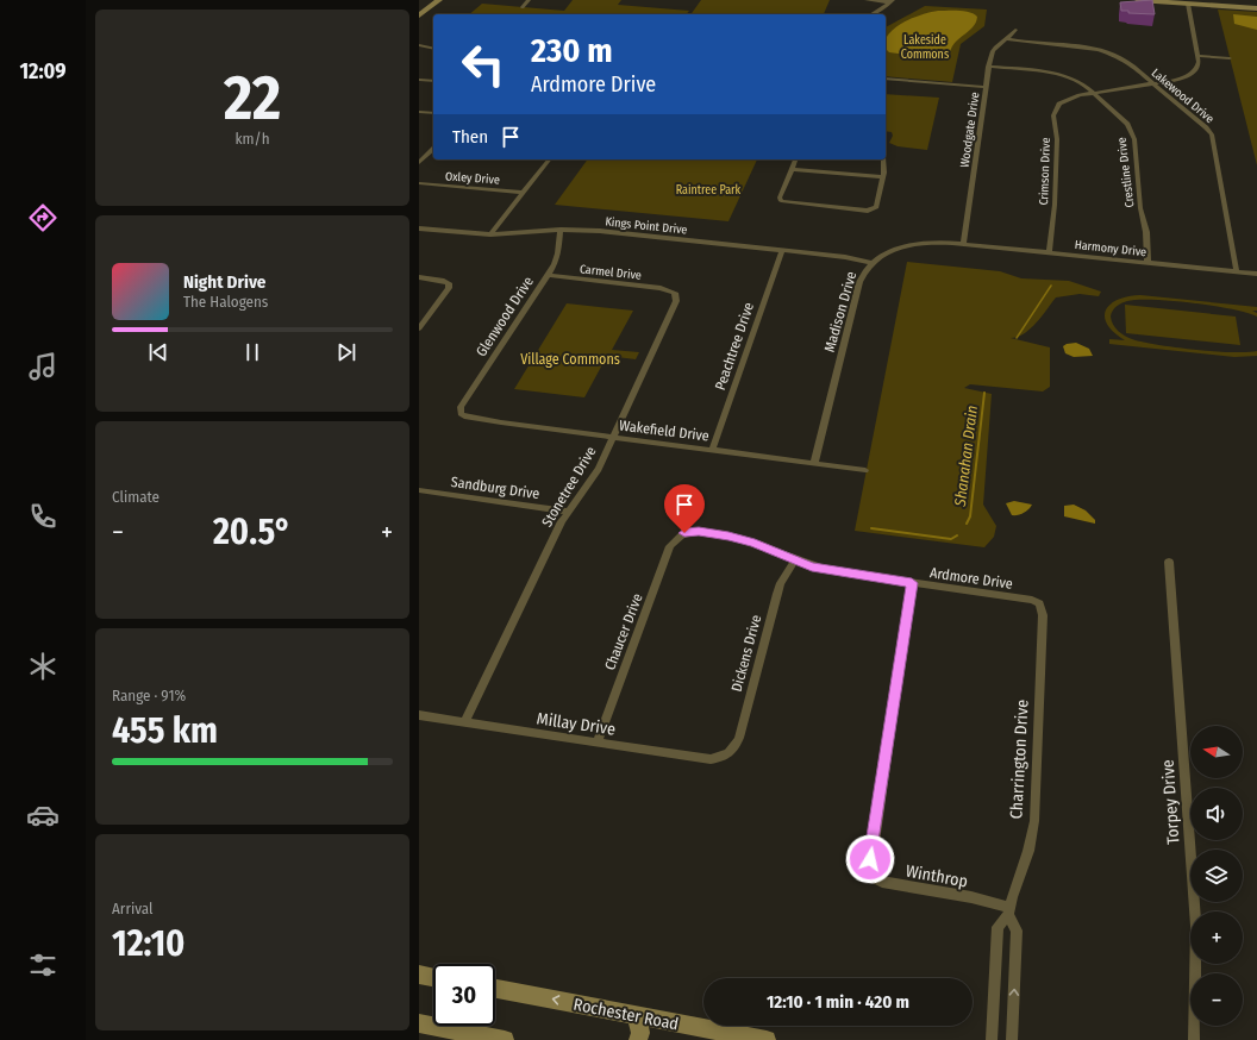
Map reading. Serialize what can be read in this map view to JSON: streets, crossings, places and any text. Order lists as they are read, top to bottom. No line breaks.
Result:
{"streets":{"main road":["Rochester Road"],"street":["Lakewood Drive","Woodgate Drive","Crimson Drive","Crestline Drive","Oxley Drive","Kings Point Drive","Harmony Drive","Carmel Drive","Madison Drive","Glenwood Drive","Peachtree Drive","Wakefield Drive","Stonetree Drive","Sandburg Drive","Ardmore Drive","Chaucer Drive","Dickens Drive","Millay Drive","Charrington Drive","Torpey Drive","Winthrop"]},"crossings":[["Lakewood Drive","Woodgate Drive"],["Lakewood Drive","Crimson Drive"],["Lakewood Drive","Harmony Drive"],["Woodgate Drive","Crestline Drive"],["Woodgate Drive","Harmony Drive"],["Woodgate Drive","Madison Drive"],["Crimson Drive","Crestline Drive"],["Crimson Drive","Harmony Drive"],["Crestline Drive","Harmony Drive"],["Kings Point Drive","Madison Drive"],["Kings Point Drive","Glenwood Drive"],["Kings Point Drive","Peachtree Drive"],["Harmony Drive","Madison Drive"],["Carmel Drive","Glenwood Drive"],["Carmel Drive","Stonetree Drive"],["Madison Drive","Wakefield Drive"],["Glenwood Drive","Wakefield Drive"],["Peachtree Drive","Wakefield Drive"],["Wakefield Drive","Stonetree Drive"],["Stonetree Drive","Sandburg Drive"],["Stonetree Drive","Millay Drive"],["Ardmore Drive","Chaucer Drive"],["Ardmore Drive","Dickens Drive"],["Ardmore Drive","Charrington Drive"],["Ardmore Drive","Winthrop"],["Chaucer Drive","Millay Drive"],["Dickens Drive","Millay Drive"],["Charrington Drive","Winthrop"]],"one_way":["Rochester Road"],"water":["Shanahan Drain"],"parks":["Lakeside Commons","Raintree Park","Village Commons"],"north":"left","page":{"tabs":"12:09","tile":[["22","km/h"],"Climate",["Range · 91%","455 km"],["Arrival","12:10"]],"turn":["230 m","Ardmore Drive"],"then":"Then","song":["Night Drive","The Halogens"],"heat":["−","20.5°","+"],"map_buttons":["+","−"],"limit":"30","trip":"12:10 · 1 min · 420 m"}}
